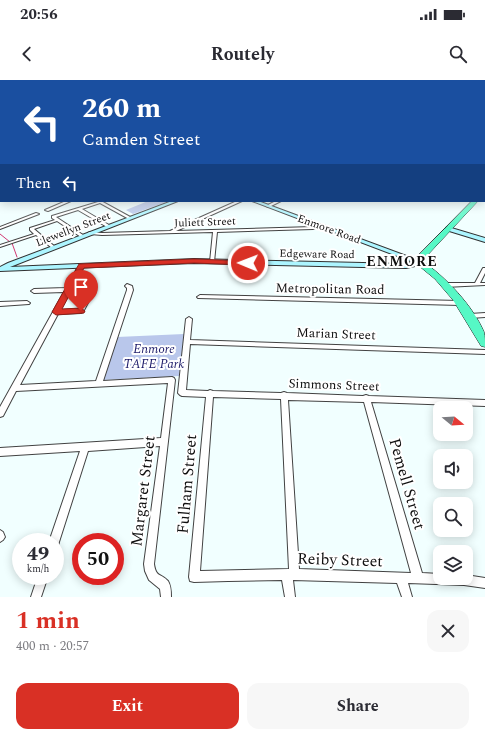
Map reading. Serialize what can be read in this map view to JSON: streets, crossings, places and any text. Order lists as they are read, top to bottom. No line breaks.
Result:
{"streets":{"highway":["Enmore Road"],"main road":["Llewellyn Street","Edgeware Road"],"street":["Juliett Street","Metropolitan Road","Marian Street","Simmons Street","Fulham Street","Pemell Street","Margaret Street","Reiby Street"]},"crossings":[["Juliett Street","Llewellyn Street"],["Juliett Street","Enmore Road"],["Llewellyn Street","Edgeware Road"],["Enmore Road","Edgeware Road"],["Enmore Road","Metropolitan Road"],["Marian Street","Simmons Street"],["Simmons Street","Fulham Street"],["Simmons Street","Pemell Street"],["Fulham Street","Reiby Street"],["Pemell Street","Reiby Street"]],"districts":["ENMORE"],"parks":["Enmore TAFE Park"],"north":"right","page":{"status":"20:56","header":"Routely","turn":["260 m","Camden Street"],"then":"Then","speed":"49 km/h","limit":"50","heading":["1 min","400 m · 20:57"],"buttons":["Exit","Share"]}}
